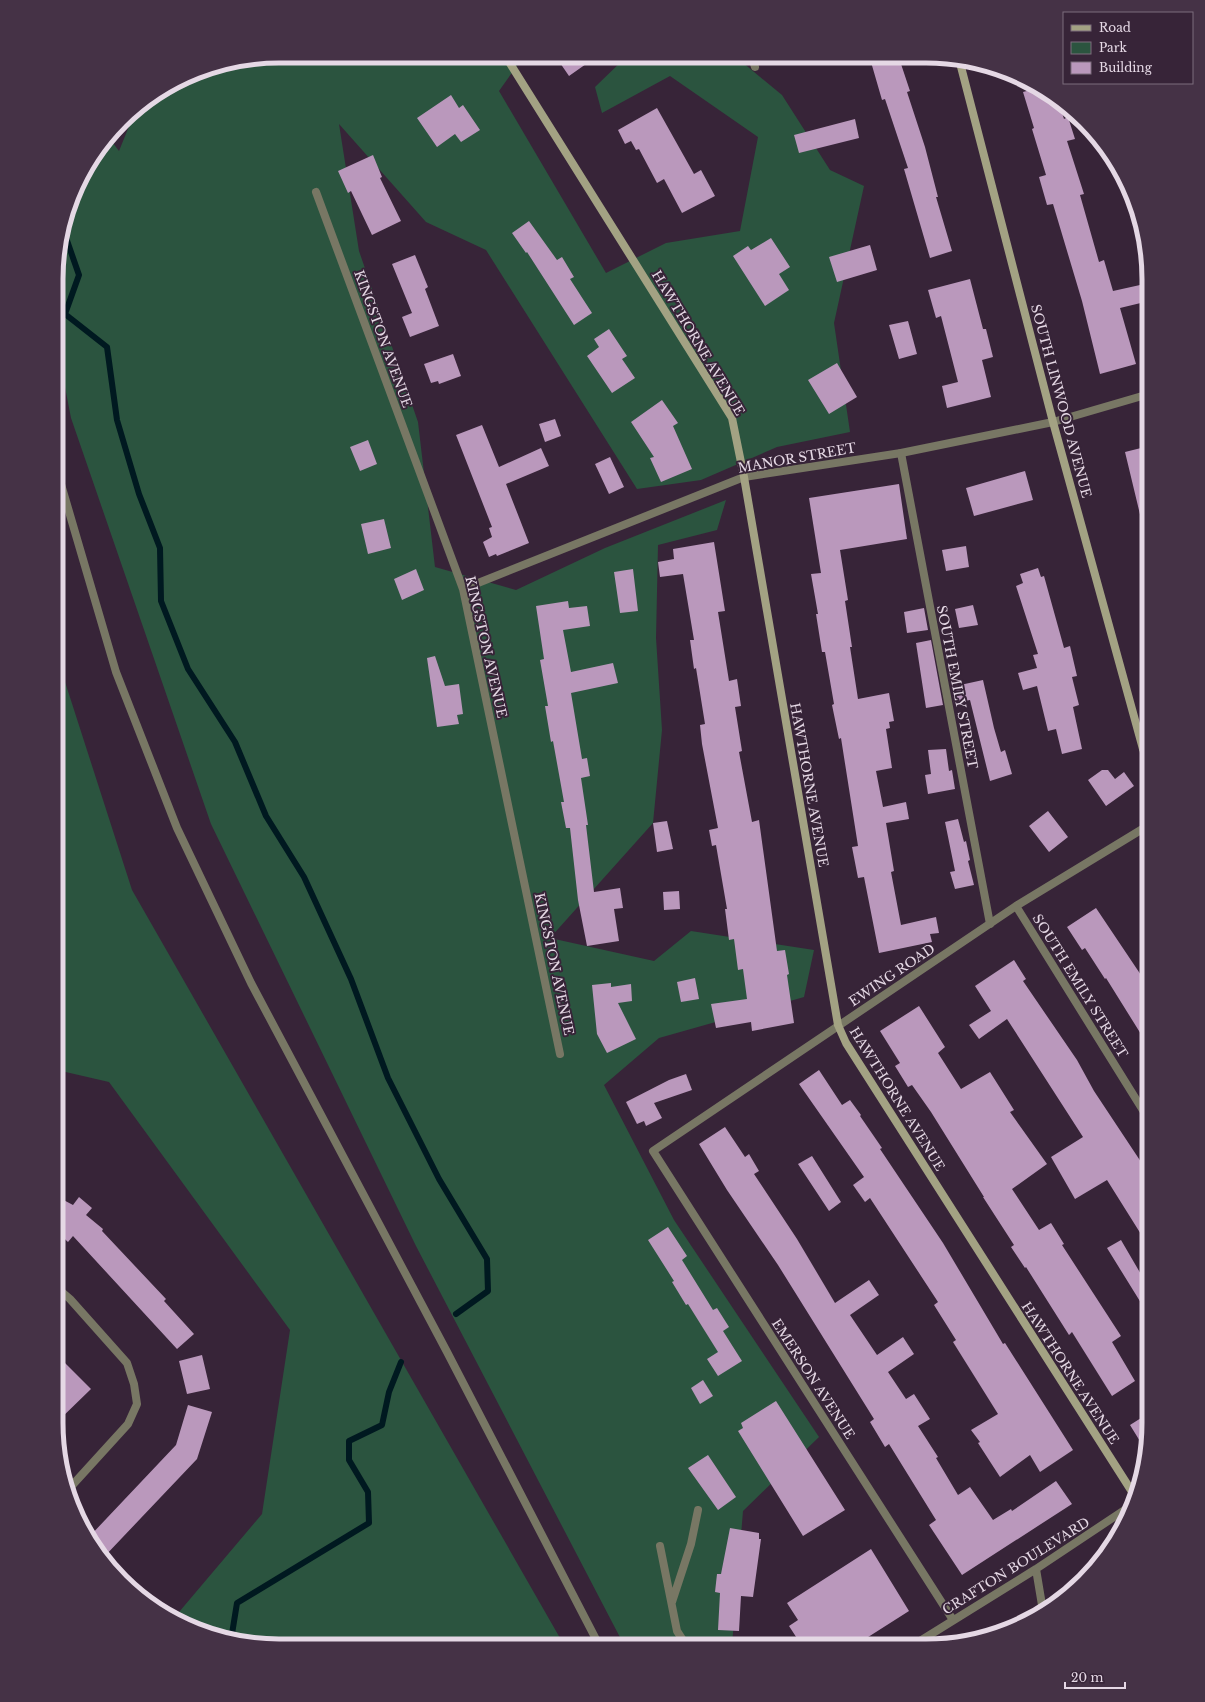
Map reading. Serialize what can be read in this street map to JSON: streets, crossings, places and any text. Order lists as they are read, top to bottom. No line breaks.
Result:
{"streets":{"street":["KINGSTON AVENUE","HAWTHORNE AVENUE","SOUTH LINWOOD AVENUE","MANOR STREET","SOUTH EMILY STREET","EWING ROAD","EMERSON AVENUE","CRAFTON BOULEVARD"]},"crossings":[["KINGSTON AVENUE","MANOR STREET"],["HAWTHORNE AVENUE","MANOR STREET"],["HAWTHORNE AVENUE","EWING ROAD"],["SOUTH LINWOOD AVENUE","MANOR STREET"],["MANOR STREET","SOUTH EMILY STREET"],["SOUTH EMILY STREET","EWING ROAD"],["EWING ROAD","EMERSON AVENUE"],["EMERSON AVENUE","CRAFTON BOULEVARD"]],"legend":["Road","Park","Building"],"scale_bar":"20 m"}
